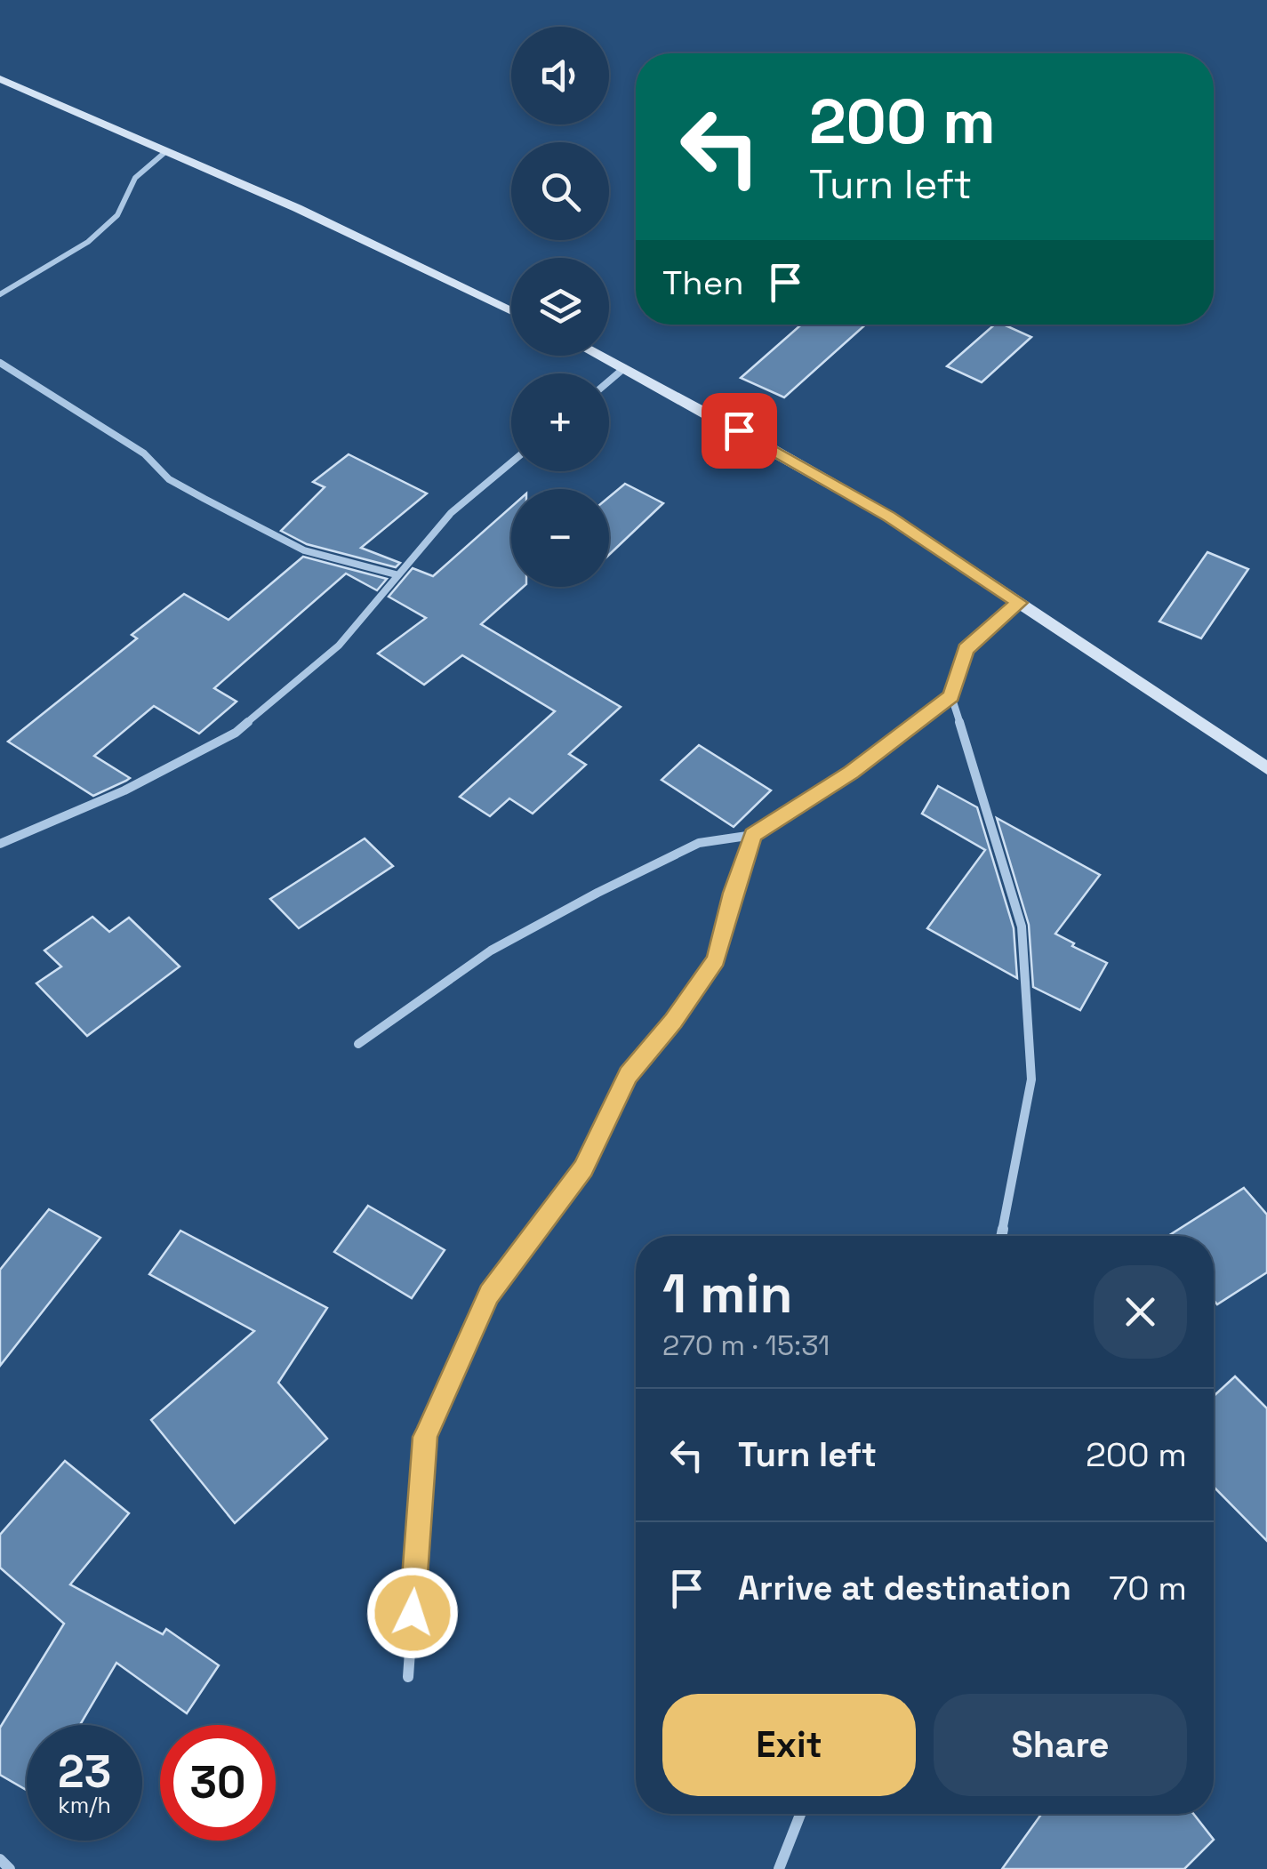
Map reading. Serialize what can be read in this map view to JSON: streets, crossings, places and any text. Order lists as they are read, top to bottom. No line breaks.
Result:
{"page":{"map_buttons":["+","−"],"turn":["200 m","Turn left"],"then":"Then","heading":["1 min","270 m · 15:31"],"list":[{"name":"Turn left","value":"200 m"},{"name":"Arrive at destination","value":"70 m"}],"buttons":["Exit","Share"],"speed":"23 km/h","limit":"30"}}
